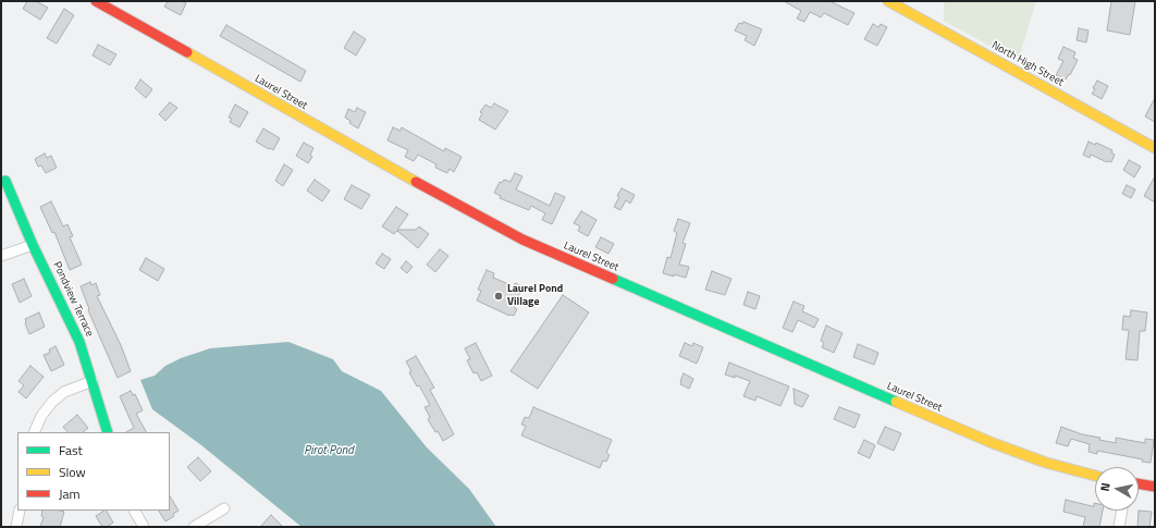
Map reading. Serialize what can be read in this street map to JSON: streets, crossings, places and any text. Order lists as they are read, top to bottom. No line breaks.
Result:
{"streets":{"street":["North High Street","Laurel Street","Pondview Terrace"]},"water":["Pirot Pond"],"places":["Laurel Pond Village"],"legend":["Fast","Slow","Jam"],"north":"left"}
